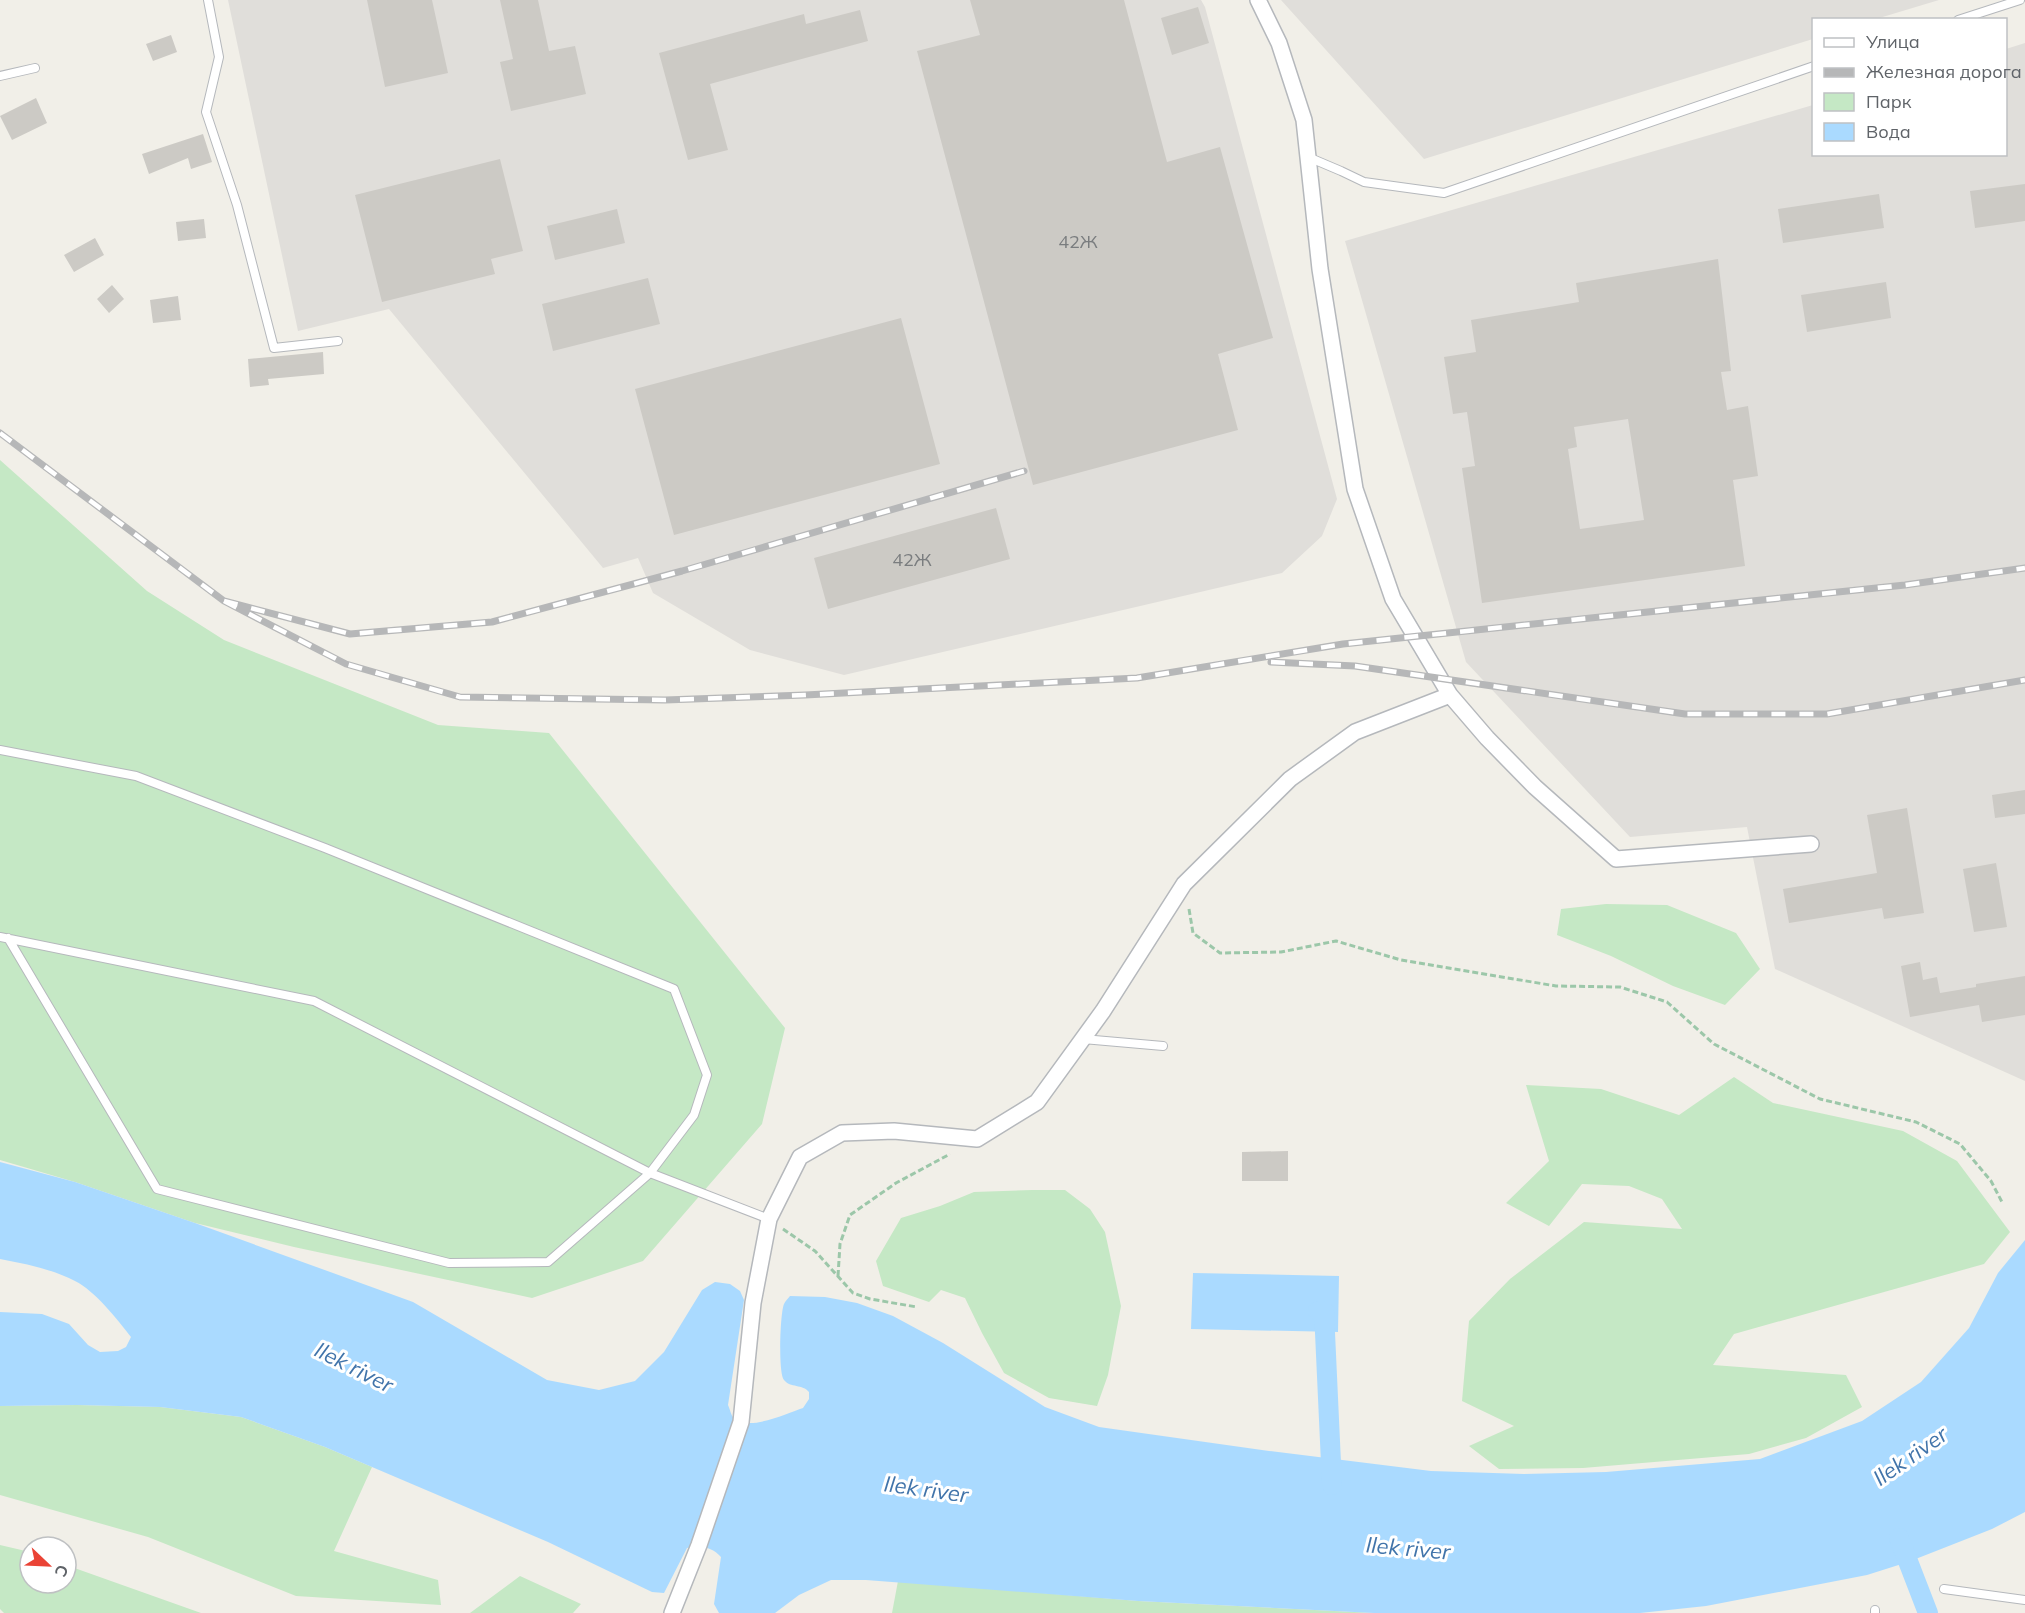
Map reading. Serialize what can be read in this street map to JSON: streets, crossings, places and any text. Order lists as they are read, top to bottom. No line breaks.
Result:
{"water":["Ilek river"],"house_numbers":["42Ж","42Ж"],"legend":["Улица","Железная дорога","Парк","Вода"],"north":"bottom right"}
